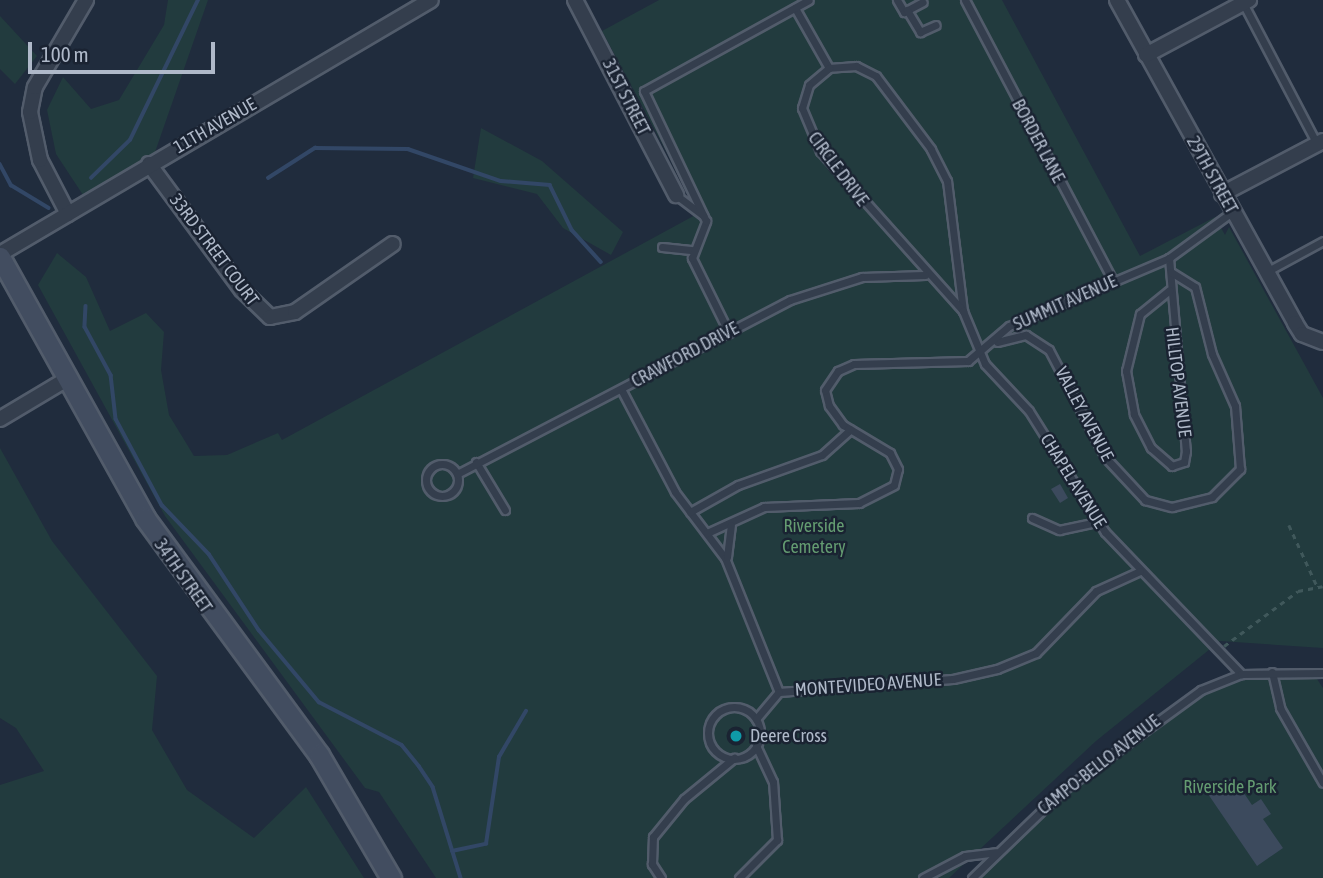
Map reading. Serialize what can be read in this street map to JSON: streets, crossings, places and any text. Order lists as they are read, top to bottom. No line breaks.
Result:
{"streets":{"street":["31ST STREET","11TH AVENUE","29TH STREET","33RD STREET COURT","34TH STREET"],"lane":["BORDER LANE","CIRCLE DRIVE","SUMMIT AVENUE","CRAWFORD DRIVE","HILLTOP AVENUE","VALLEY AVENUE","CHAPEL AVENUE","MONTEVIDEO AVENUE","CAMPO-BELLO AVENUE"]},"crossings":[["11TH AVENUE","33RD STREET COURT"],["11TH AVENUE","34TH STREET"],["BORDER LANE","SUMMIT AVENUE"],["CIRCLE DRIVE","CRAWFORD DRIVE"],["CIRCLE DRIVE","CHAPEL AVENUE"],["29TH STREET","SUMMIT AVENUE"],["SUMMIT AVENUE","HILLTOP AVENUE"],["SUMMIT AVENUE","VALLEY AVENUE"],["SUMMIT AVENUE","CHAPEL AVENUE"],["SUMMIT AVENUE","MONTEVIDEO AVENUE"],["CRAWFORD DRIVE","CHAPEL AVENUE"],["CRAWFORD DRIVE","MONTEVIDEO AVENUE"],["HILLTOP AVENUE","VALLEY AVENUE"],["CHAPEL AVENUE","MONTEVIDEO AVENUE"],["CHAPEL AVENUE","CAMPO-BELLO AVENUE"]],"parks":["Riverside Cemetery","Riverside Park"],"places":["Deere Cross"],"scale_bar":"100 m"}
